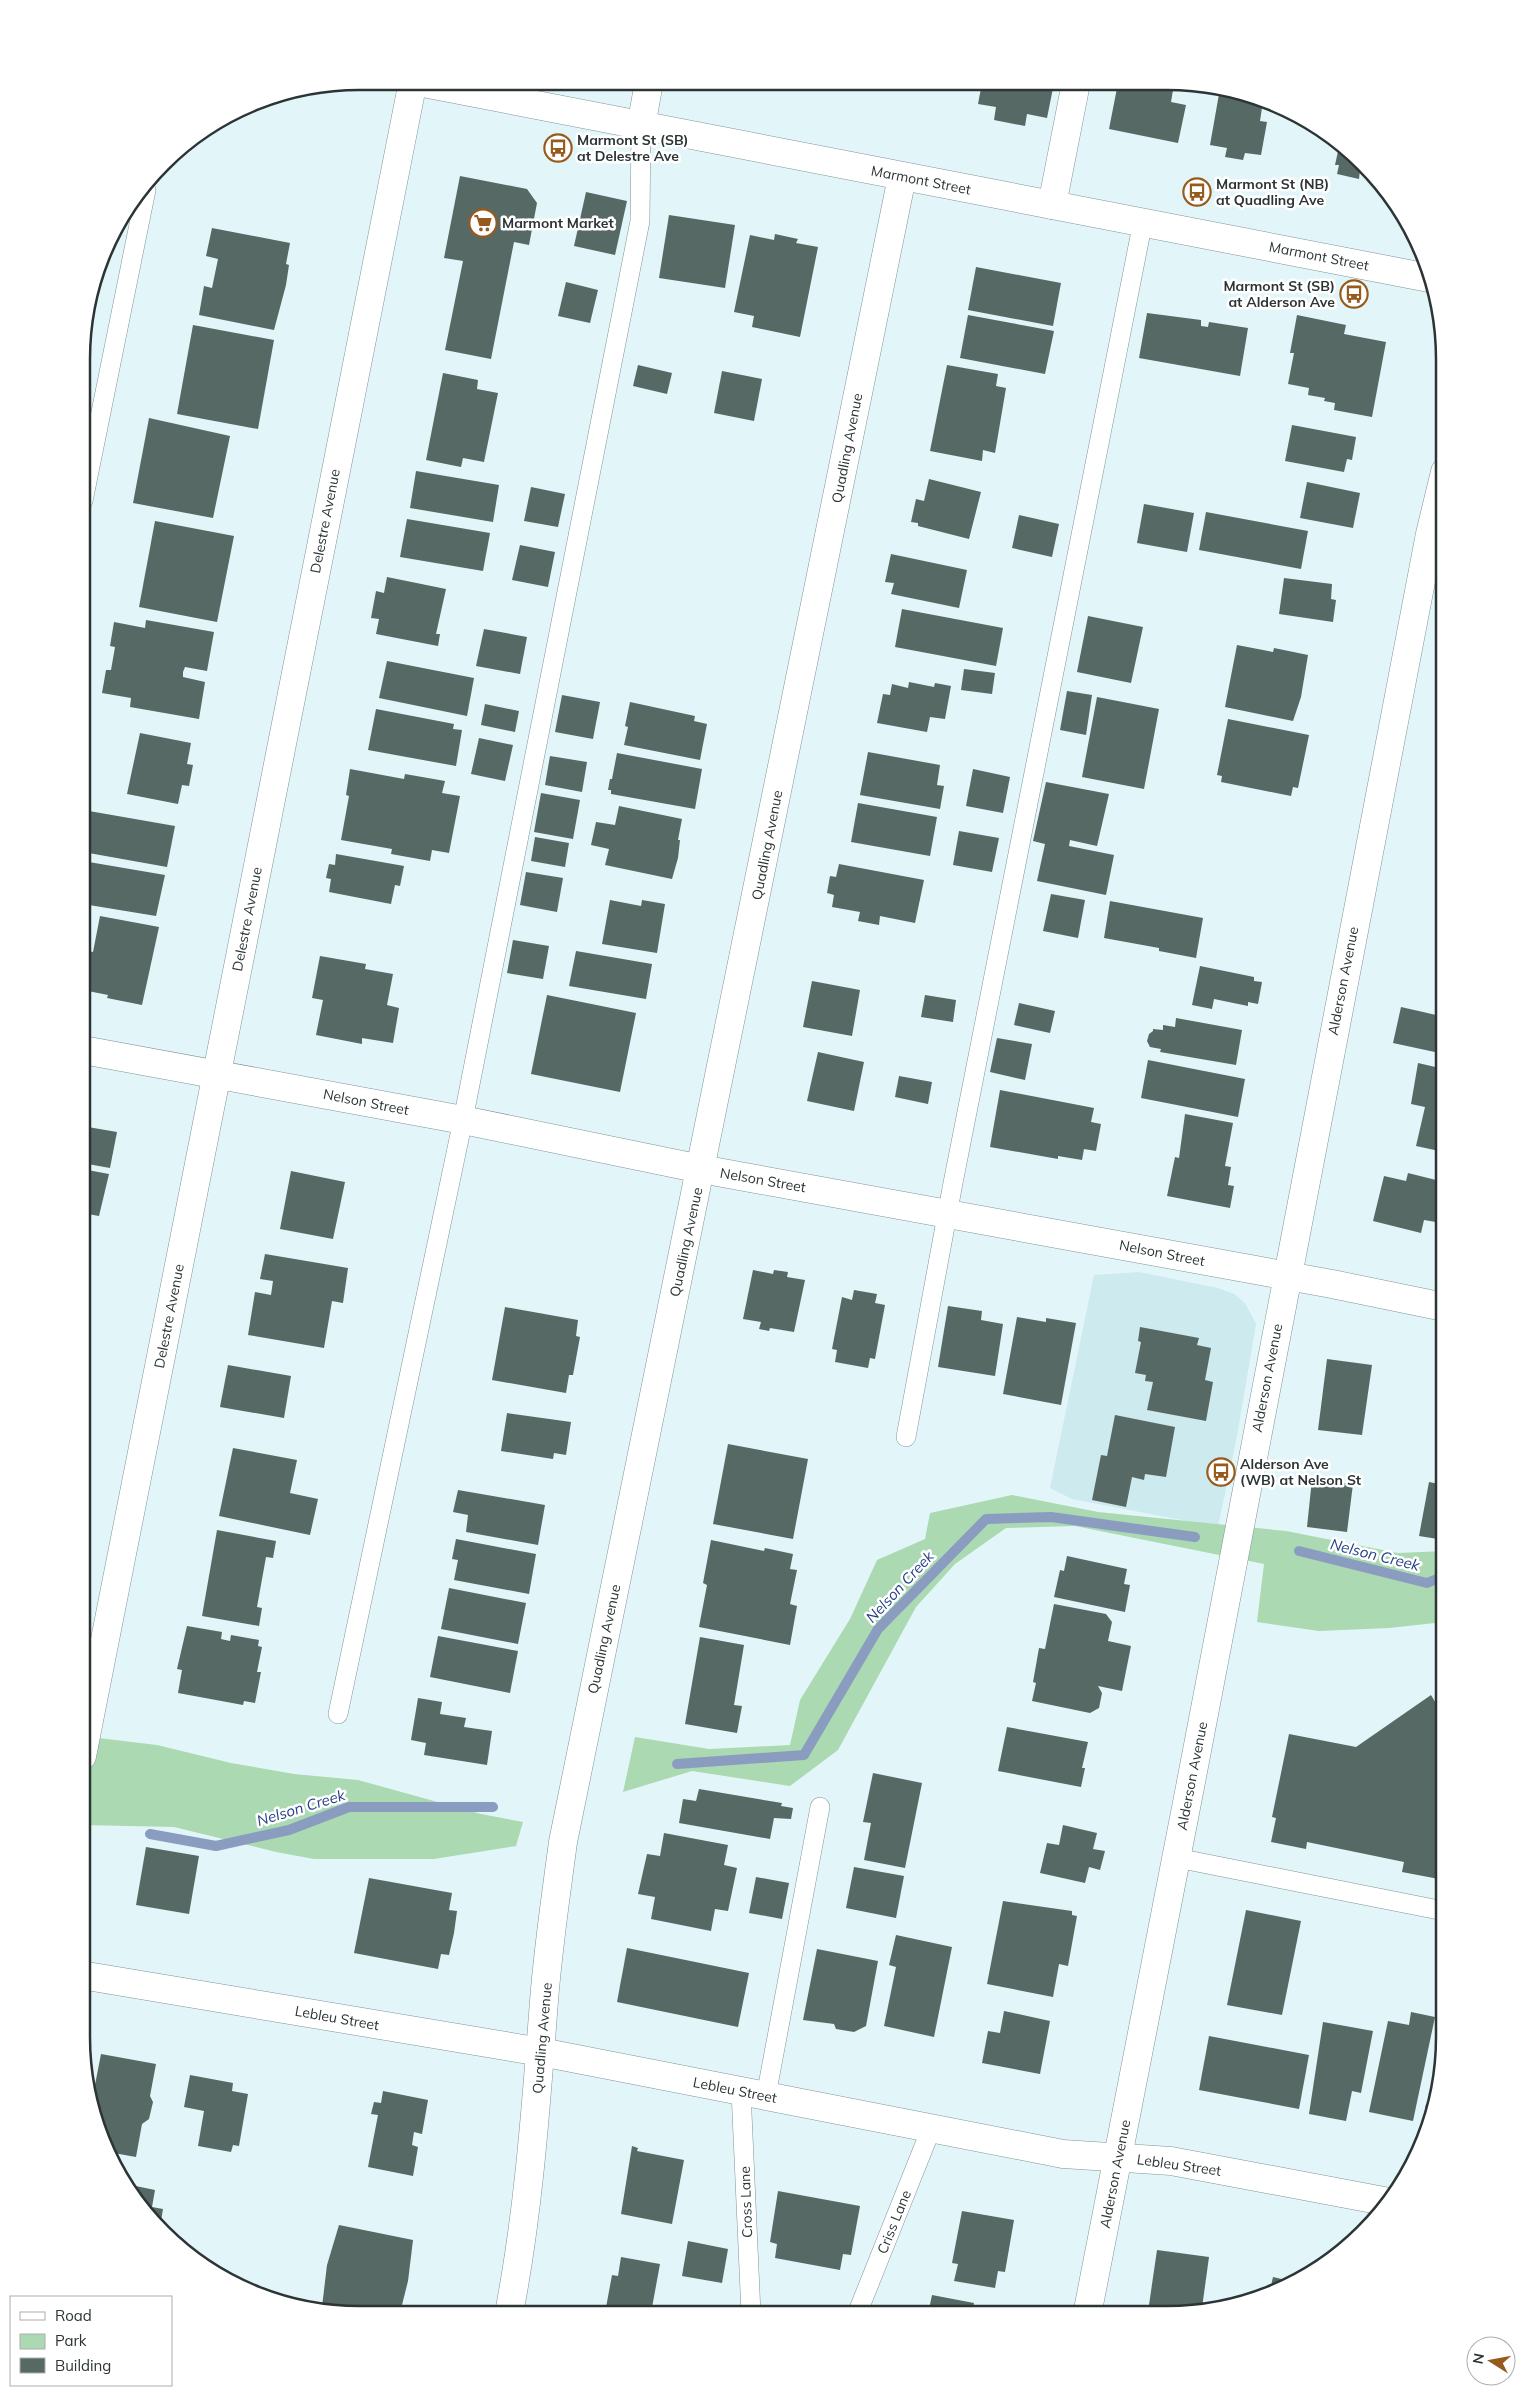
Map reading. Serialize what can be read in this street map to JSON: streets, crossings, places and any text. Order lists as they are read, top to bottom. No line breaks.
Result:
{"streets":{"street":["Marmont Street","Quadling Avenue","Delestre Avenue","Alderson Avenue","Nelson Street","Lebleu Street"],"lane":["Cross Lane","Criss Lane"]},"crossings":[["Marmont Street","Quadling Avenue"],["Quadling Avenue","Nelson Street"],["Quadling Avenue","Lebleu Street"],["Delestre Avenue","Nelson Street"],["Alderson Avenue","Nelson Street"],["Alderson Avenue","Lebleu Street"],["Lebleu Street","Cross Lane"],["Lebleu Street","Criss Lane"]],"water":["Nelson Creek"],"places":{"bus stop":["Marmont St (SB) at Delestre Ave","Marmont St (NB) at Quadling Ave","Marmont St (SB) at Alderson Ave","Alderson Ave (WB) at Nelson St"],"supermarket":["Marmont Market"]},"legend":["Road","Park","Building"],"north":"left"}
